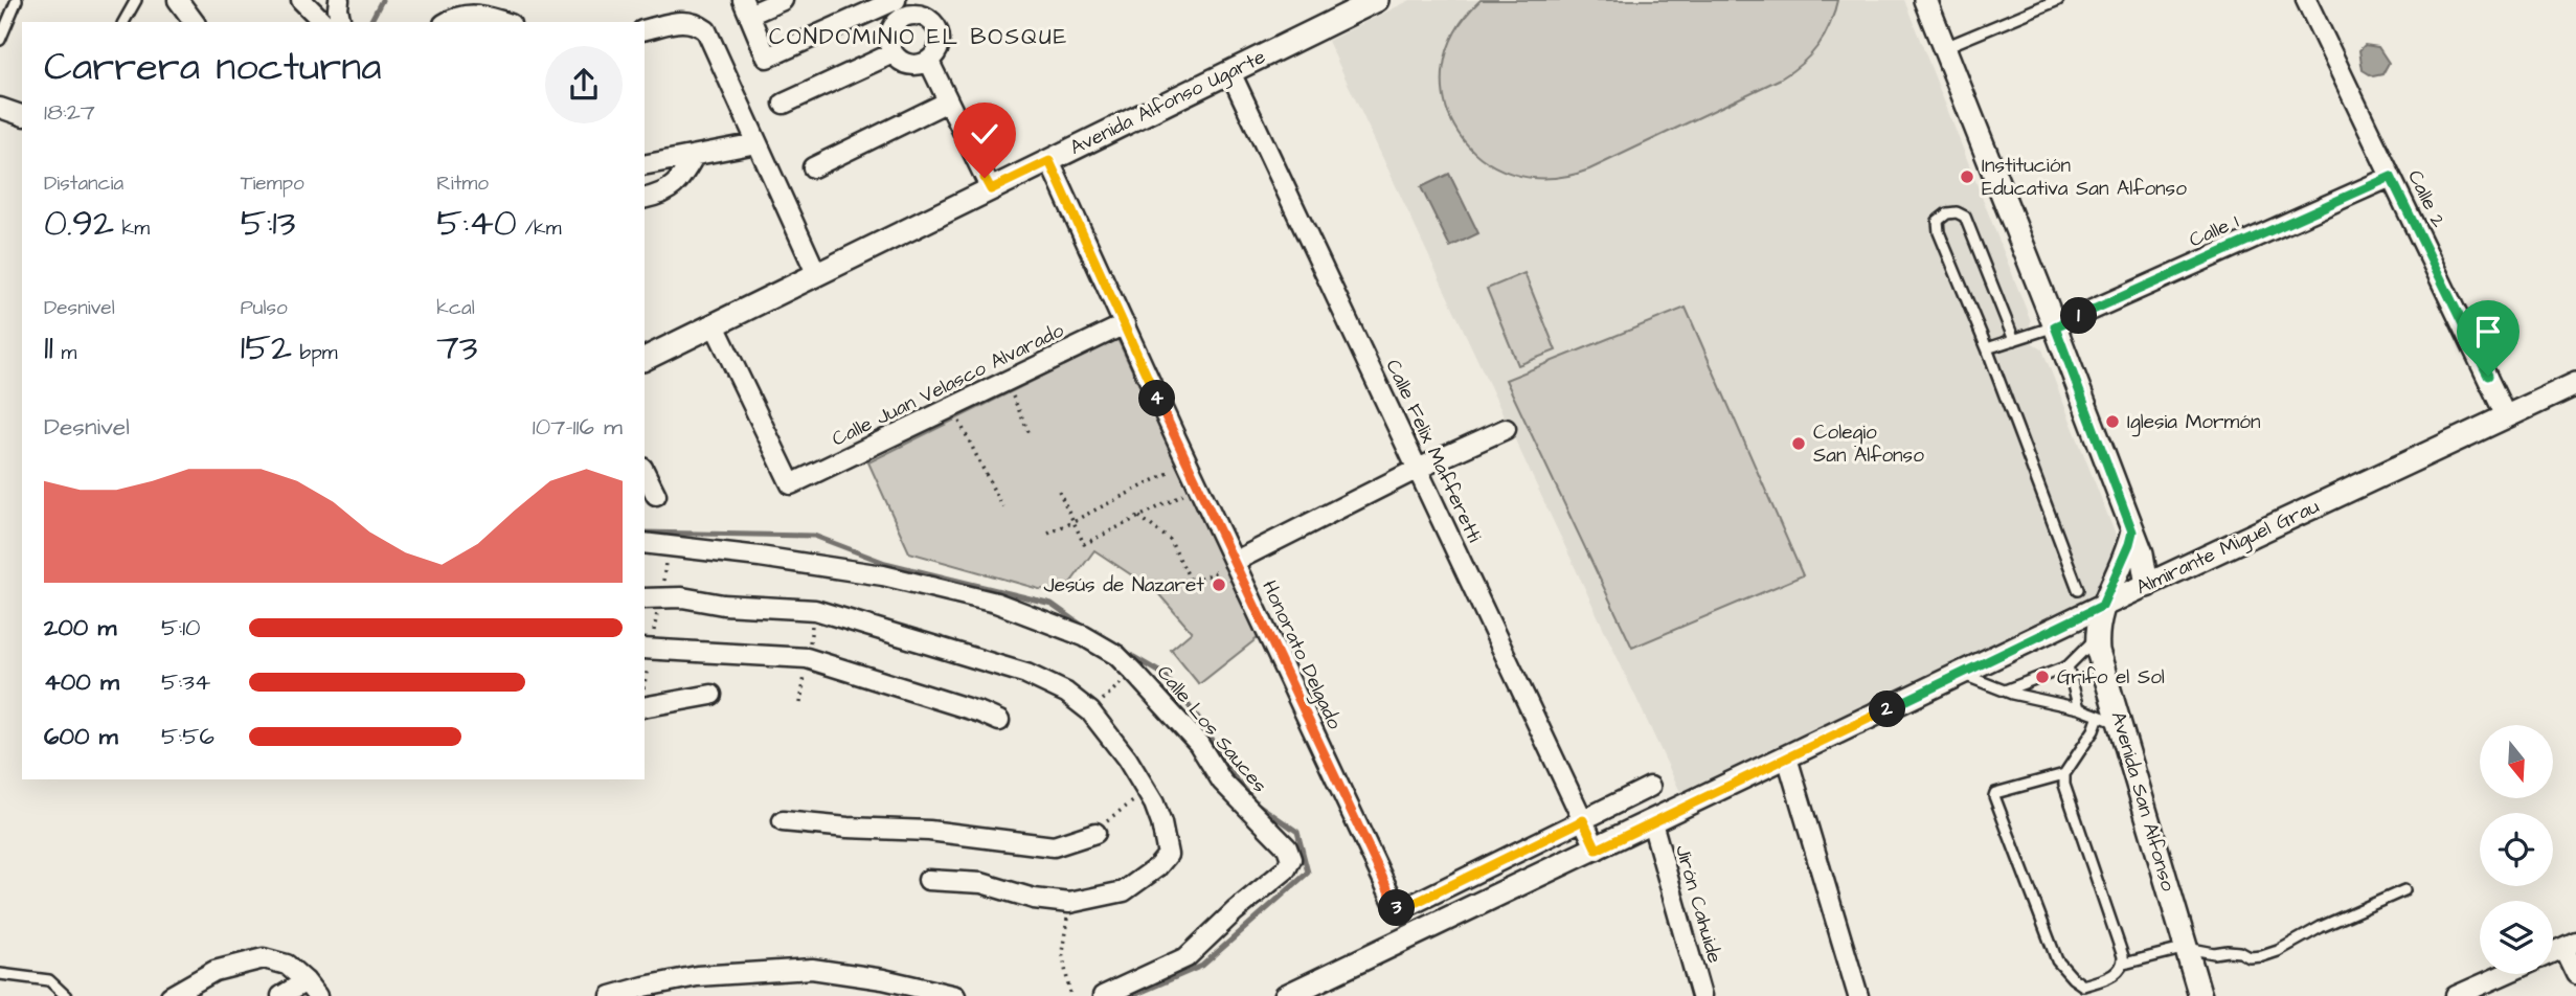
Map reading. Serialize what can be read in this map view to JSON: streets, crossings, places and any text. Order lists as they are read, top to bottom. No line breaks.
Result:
{"streets":{"street":["Avenida Alfonso Ugarte","Calle 2","Calle 1","Calle Juan Velasco Alvarado","Calle Felix Mafferetti","Almirante Miguel Grau","Honorato Delgado","Calle Los Sauces","Avenida San Alfonso","Jirón Cahuide"]},"crossings":[["Avenida Alfonso Ugarte","Calle Juan Velasco Alvarado"],["Avenida Alfonso Ugarte","Calle Felix Mafferetti"],["Avenida Alfonso Ugarte","Honorato Delgado"],["Calle 2","Calle 1"],["Calle 2","Almirante Miguel Grau"],["Calle Juan Velasco Alvarado","Honorato Delgado"],["Calle Felix Mafferetti","Almirante Miguel Grau"],["Calle Felix Mafferetti","Honorato Delgado"],["Almirante Miguel Grau","Avenida San Alfonso"],["Almirante Miguel Grau","Jirón Cahuide"]],"districts":["CONDOMINIO EL BOSQUE"],"places":["Institución Educativa San Alfonso","Iglesia Mormón","Colegio San Alfonso","Jesús de Nazaret","Grifo el Sol"],"north":"bottom","page":{"heading":["Carrera nocturna","18:27"],"stats":[["Distancia","0.92 km"],["Tiempo","5:13"],["Ritmo","5:40 /km"],["Desnivel","11 m"],["Pulso","152 bpm"],["kcal","73"]],"pins":["1","4","2","3"],"chart":["Desnivel","107–116 m"],"list":[{"name":"200 m","note":"5:10"},{"name":"400 m","note":"5:34"},{"name":"600 m","note":"5:56"}]}}
